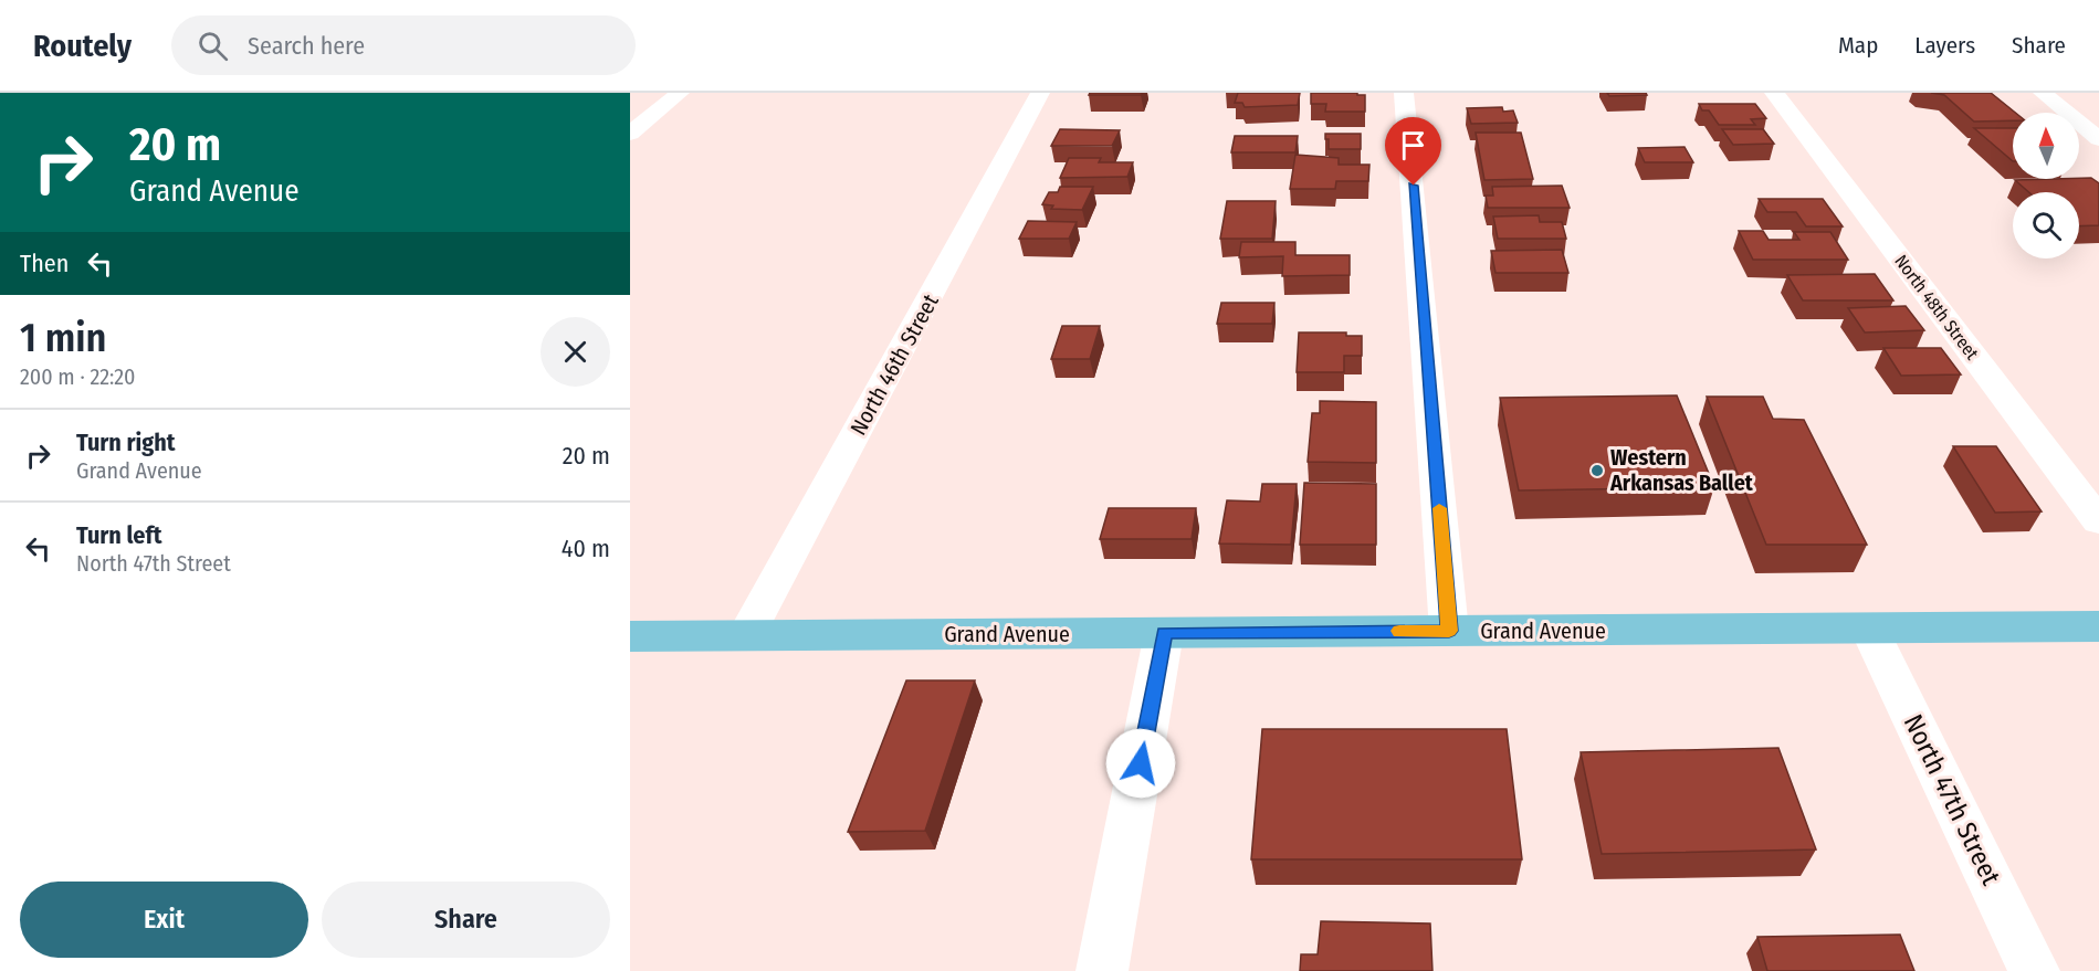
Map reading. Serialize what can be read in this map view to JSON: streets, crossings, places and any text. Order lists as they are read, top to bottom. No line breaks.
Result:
{"streets":{"main road":["Grand Avenue"],"street":["North 48th Street","North 46th Street","North 47th Street"]},"crossings":[["North 46th Street","Grand Avenue"],["Grand Avenue","North 47th Street"]],"places":["Western Arkansas Ballet"],"north":"top","page":{"header":"Routely","search":"Search here","nav":["Map","Layers","Share"],"turn":["20 m","Grand Avenue"],"then":"Then","heading":["1 min","200 m · 22:20"],"list":[{"name":"Turn right","note":"Grand Avenue","value":"20 m"},{"name":"Turn left","note":"North 47th Street","value":"40 m"}],"buttons":["Exit","Share"]}}
